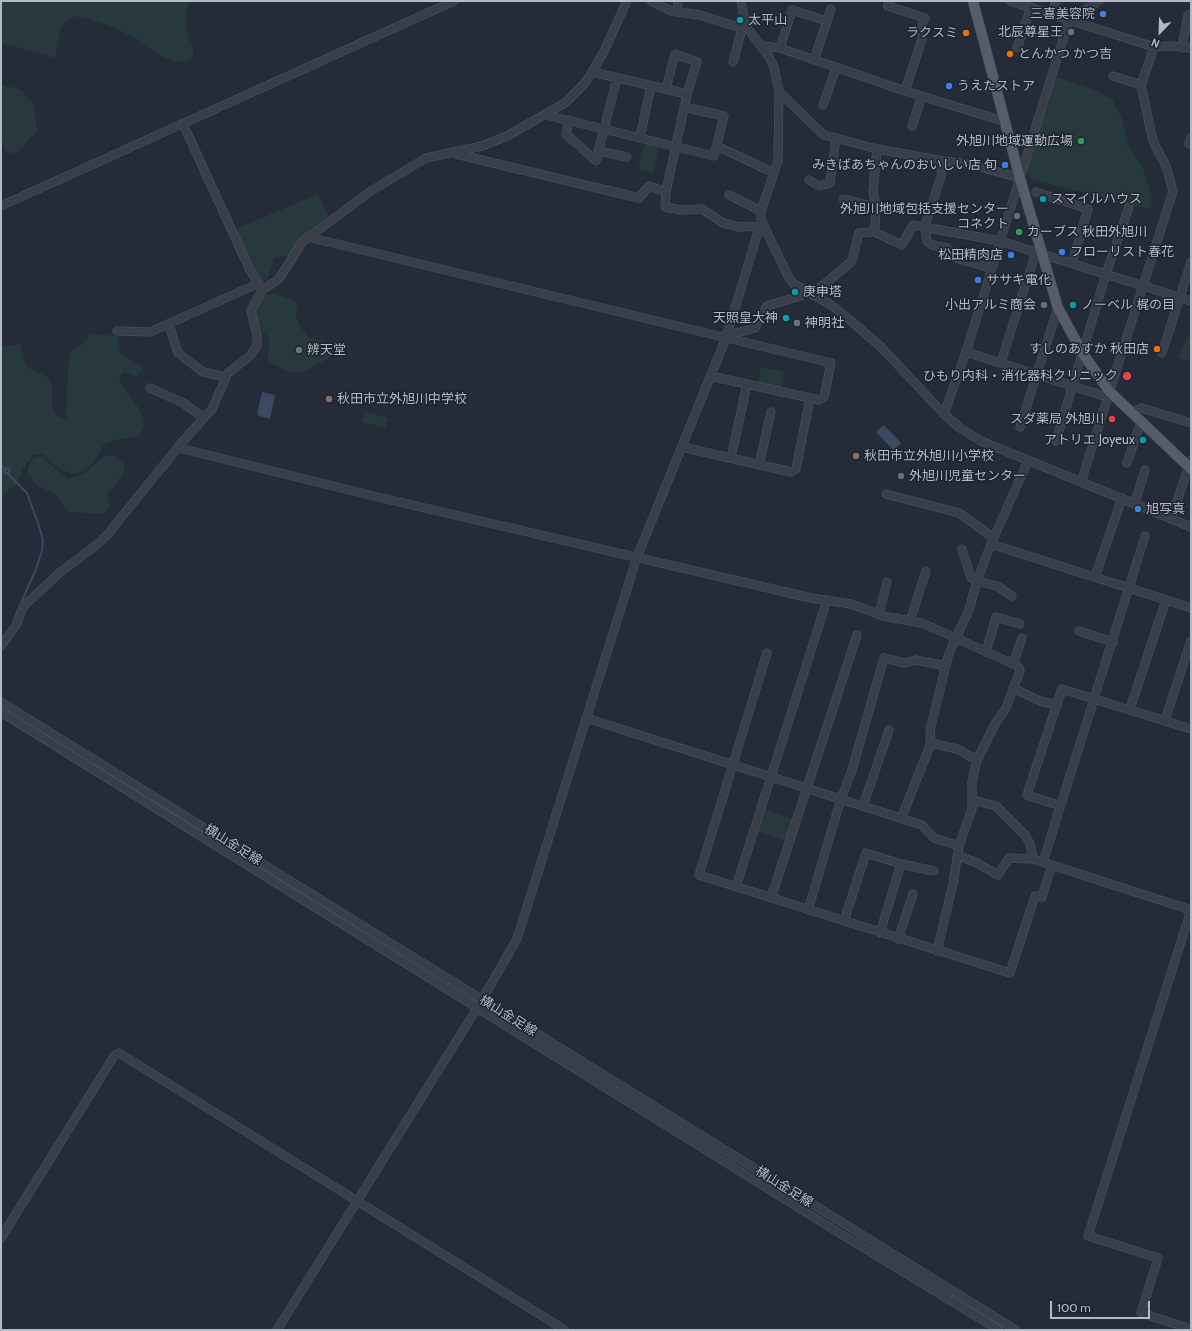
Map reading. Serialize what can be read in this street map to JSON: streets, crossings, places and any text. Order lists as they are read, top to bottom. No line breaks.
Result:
{"streets":{"street":["横山金足線"]},"places":["三喜美容院","太平山","北辰尊星王","ラクスミ","とんかつ かつ吉","うえたストア","外旭川地域運動広場","みきばあちゃんのおいしい店 旬","スマイルハウス","外旭川地域包括支援センター コネクト","カーブス 秋田外旭川","フローリスト春花","松田精肉店","ササキ電化","庚申塔","小出アルミ商会","ノーベル 梶の目","天照皇大神","神明社","すしのあすか 秋田店","辨天堂","ひもり内科・消化器科クリニック","秋田市立外旭川中学校","スダ薬局 外旭川","アトリエ Joyeux","秋田市立外旭川小学校","外旭川児童センター","旭写真"],"scale_bar":"100 m","north":"bottom left"}
